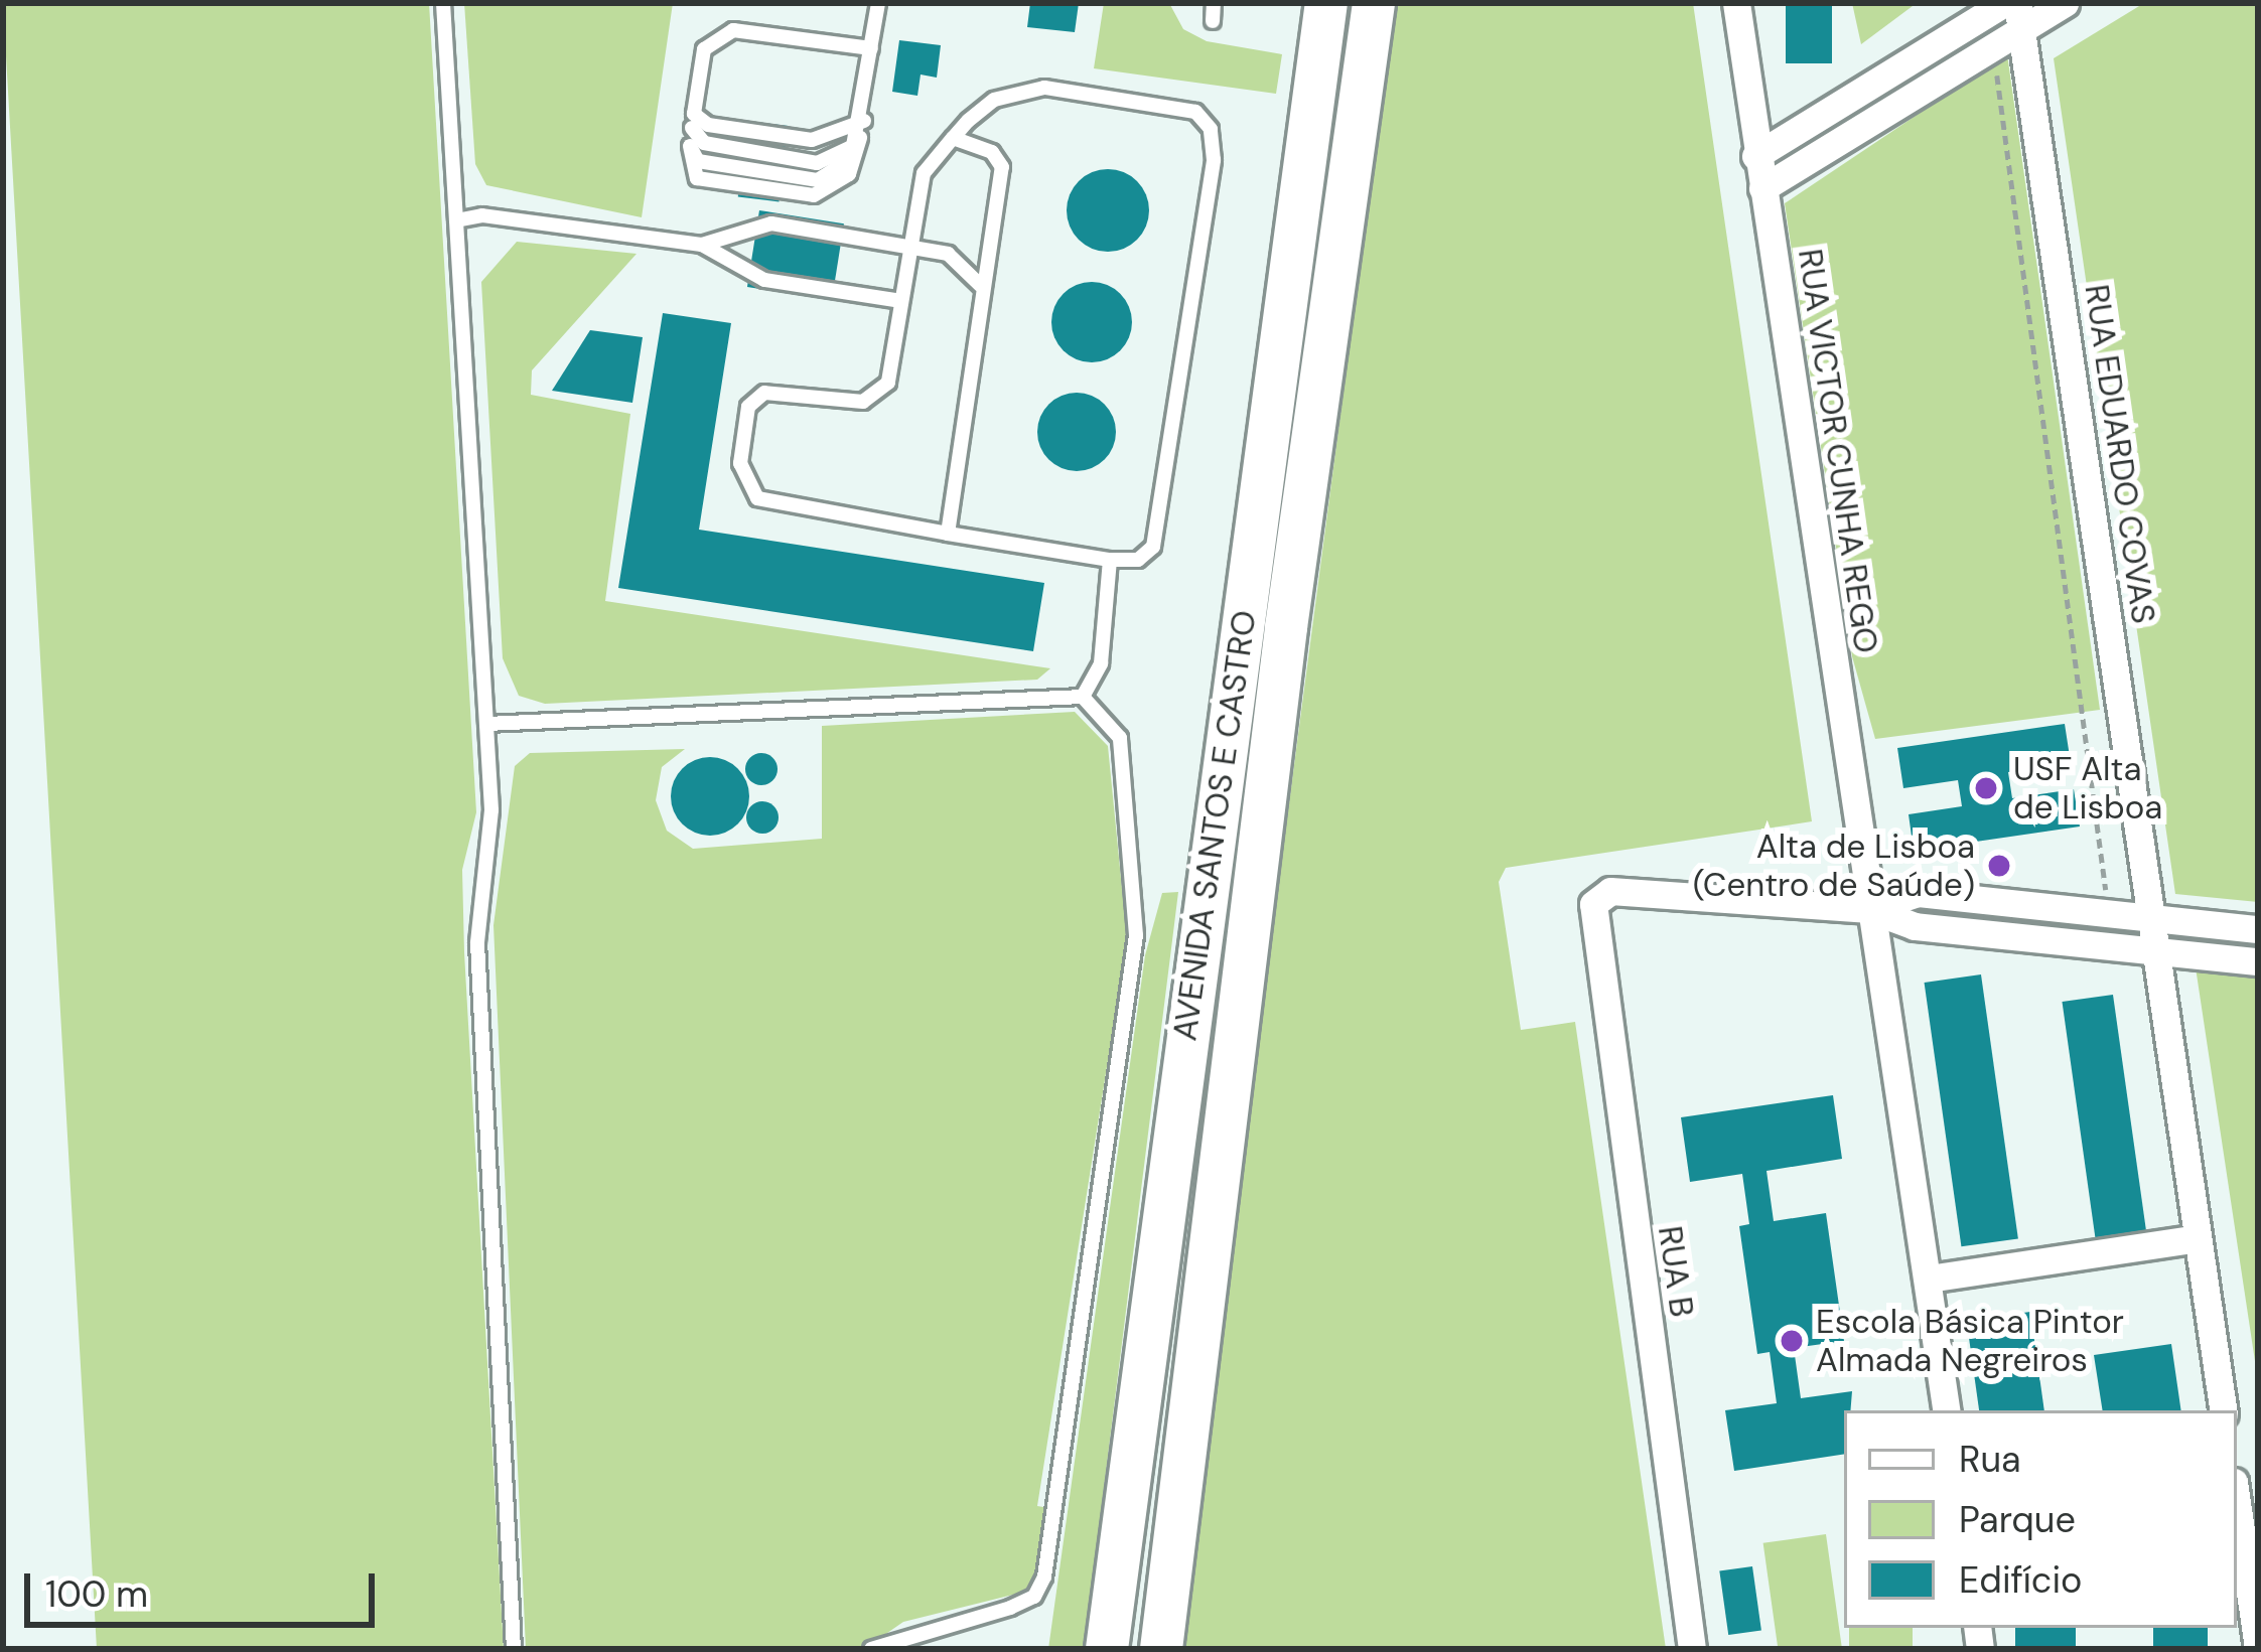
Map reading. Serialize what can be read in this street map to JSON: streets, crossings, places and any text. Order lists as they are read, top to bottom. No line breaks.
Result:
{"streets":{"main road":["AVENIDA SANTOS E CASTRO"],"street":["RUA VICTOR CUNHA REGO","RUA EDUARDO COVAS","RUA B"]},"crossings":[["RUA VICTOR CUNHA REGO","RUA B"]],"places":["USF Alta de Lisboa","Alta de Lisboa (Centro de Saúde)","Escola Básica Pintor Almada Negreiros"],"legend":["Rua","Parque","Edifício"],"scale_bar":"100 m"}
